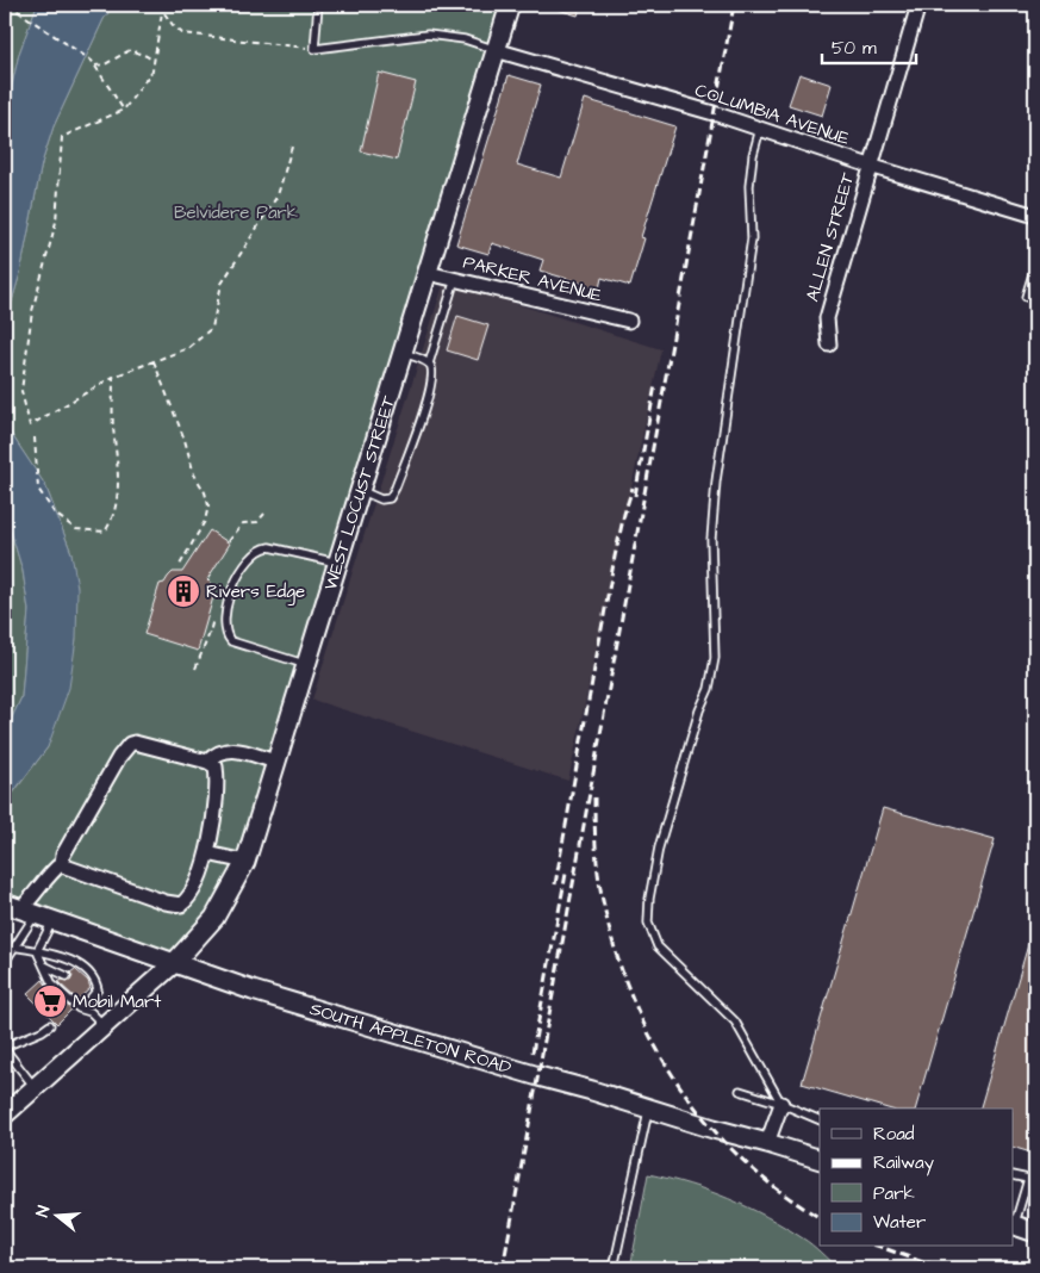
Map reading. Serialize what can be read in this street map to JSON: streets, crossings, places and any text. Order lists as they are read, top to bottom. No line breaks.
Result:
{"streets":{"main road":["WEST LOCUST STREET","SOUTH APPLETON ROAD"],"street":["COLUMBIA AVENUE","ALLEN STREET","PARKER AVENUE"]},"crossings":[["COLUMBIA AVENUE","ALLEN STREET"],["COLUMBIA AVENUE","WEST LOCUST STREET"],["PARKER AVENUE","WEST LOCUST STREET"],["WEST LOCUST STREET","SOUTH APPLETON ROAD"]],"parks":["Belvidere Park"],"places":{"building":["Rivers Edge"],"supermarket":["Mobil Mart"]},"legend":["Road","Railway","Park","Water"],"scale_bar":"50 m","north":"left"}
